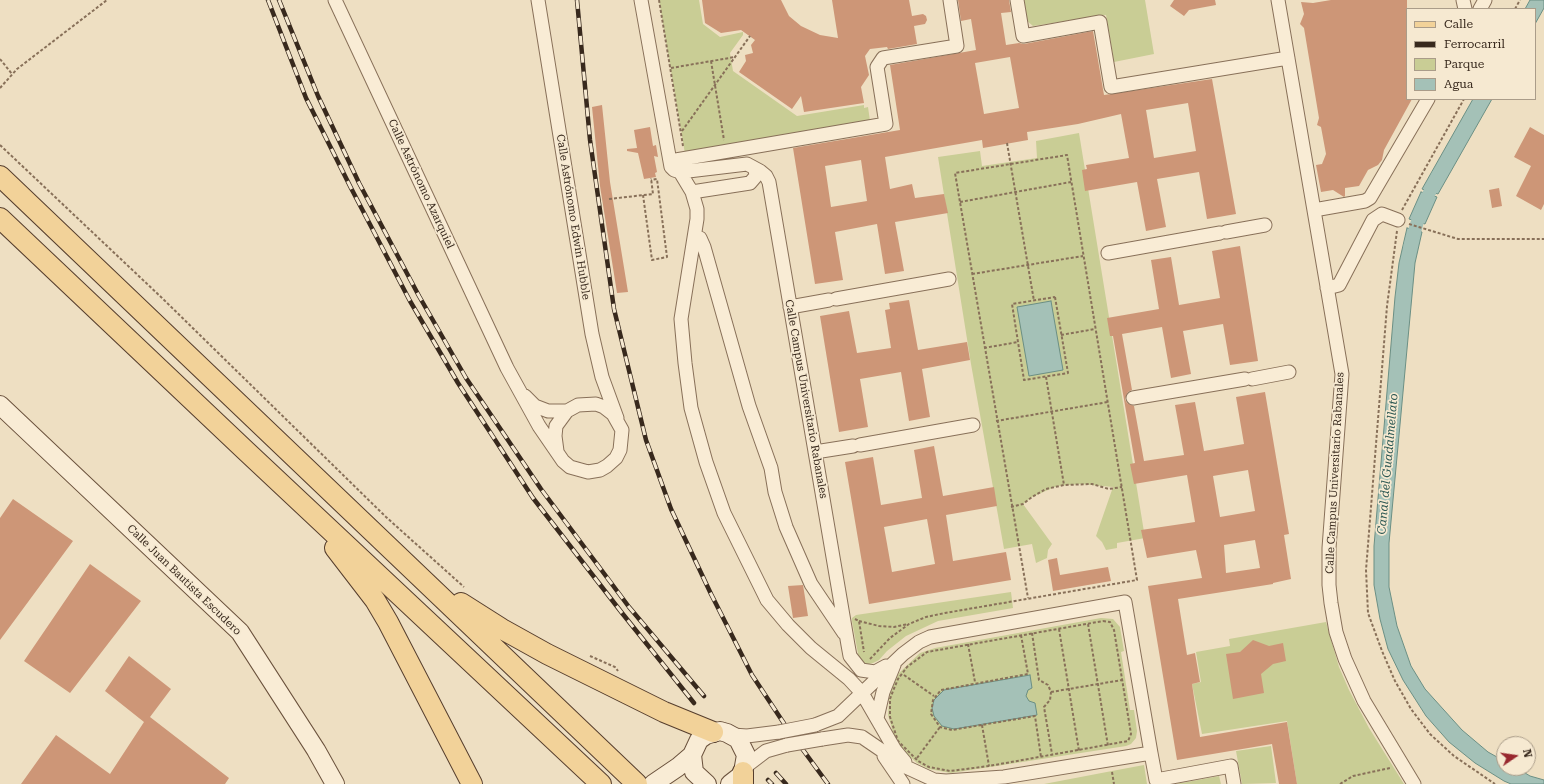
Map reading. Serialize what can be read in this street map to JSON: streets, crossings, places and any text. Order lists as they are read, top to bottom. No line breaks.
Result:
{"streets":{"street":["Calle Astrónomo Azarquiel","Calle Astrónomo Edwin Hubble","Calle Campus Universitario Rabanales","Calle Juan Bautista Escudero"]},"water":["Canal del Guadalmellato"],"legend":["Calle","Ferrocarril","Parque","Agua"],"north":"right"}
